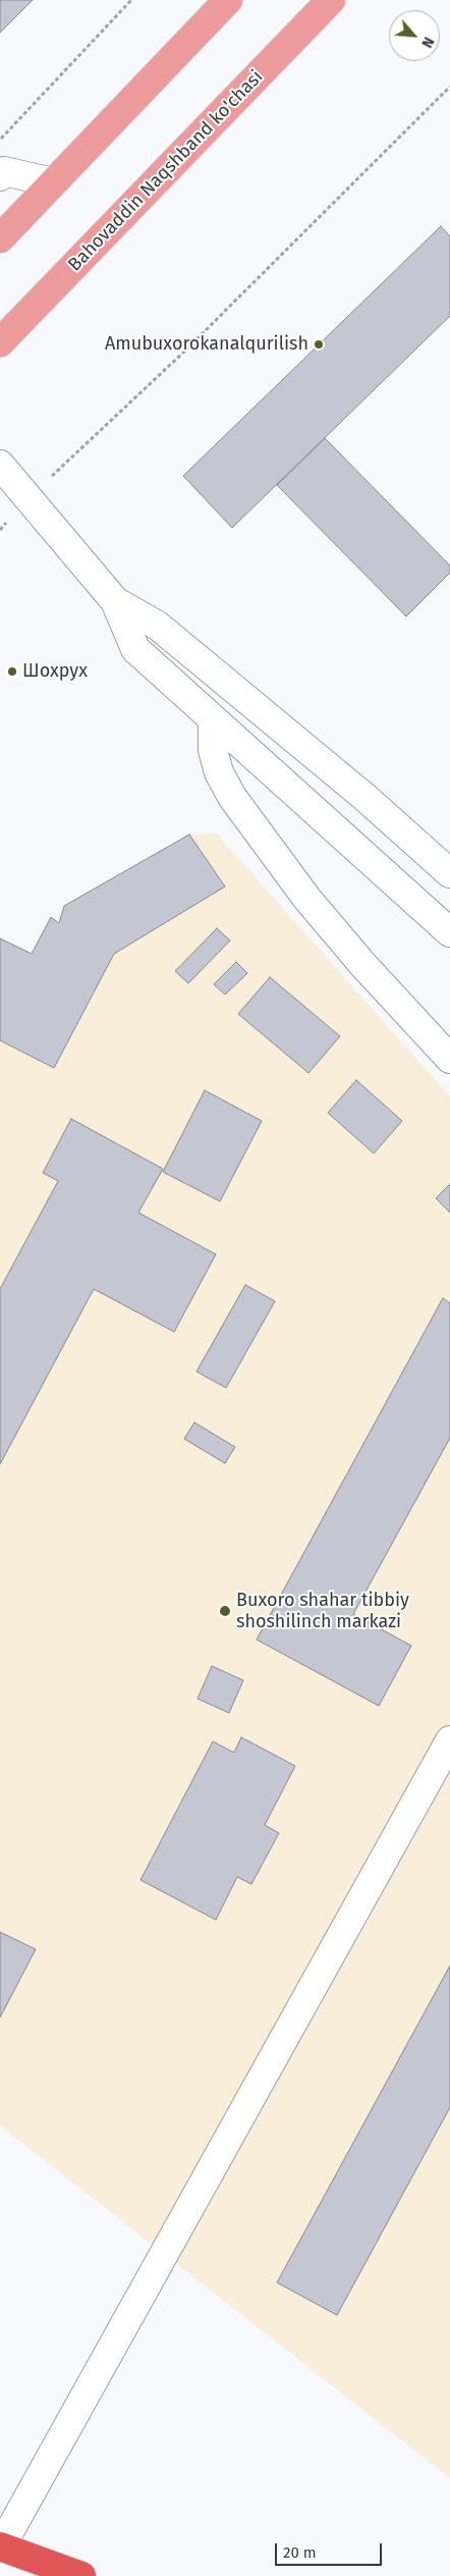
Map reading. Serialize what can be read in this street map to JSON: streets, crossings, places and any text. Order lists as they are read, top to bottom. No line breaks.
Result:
{"streets":{"main road":["Bahovaddin Naqshband ko'chasi"]},"places":["Amubuxorokanalqurilish","Шохрух","Buxoro shahar tibbiy shoshilinch markazi"],"scale_bar":"20 m","north":"bottom right"}
